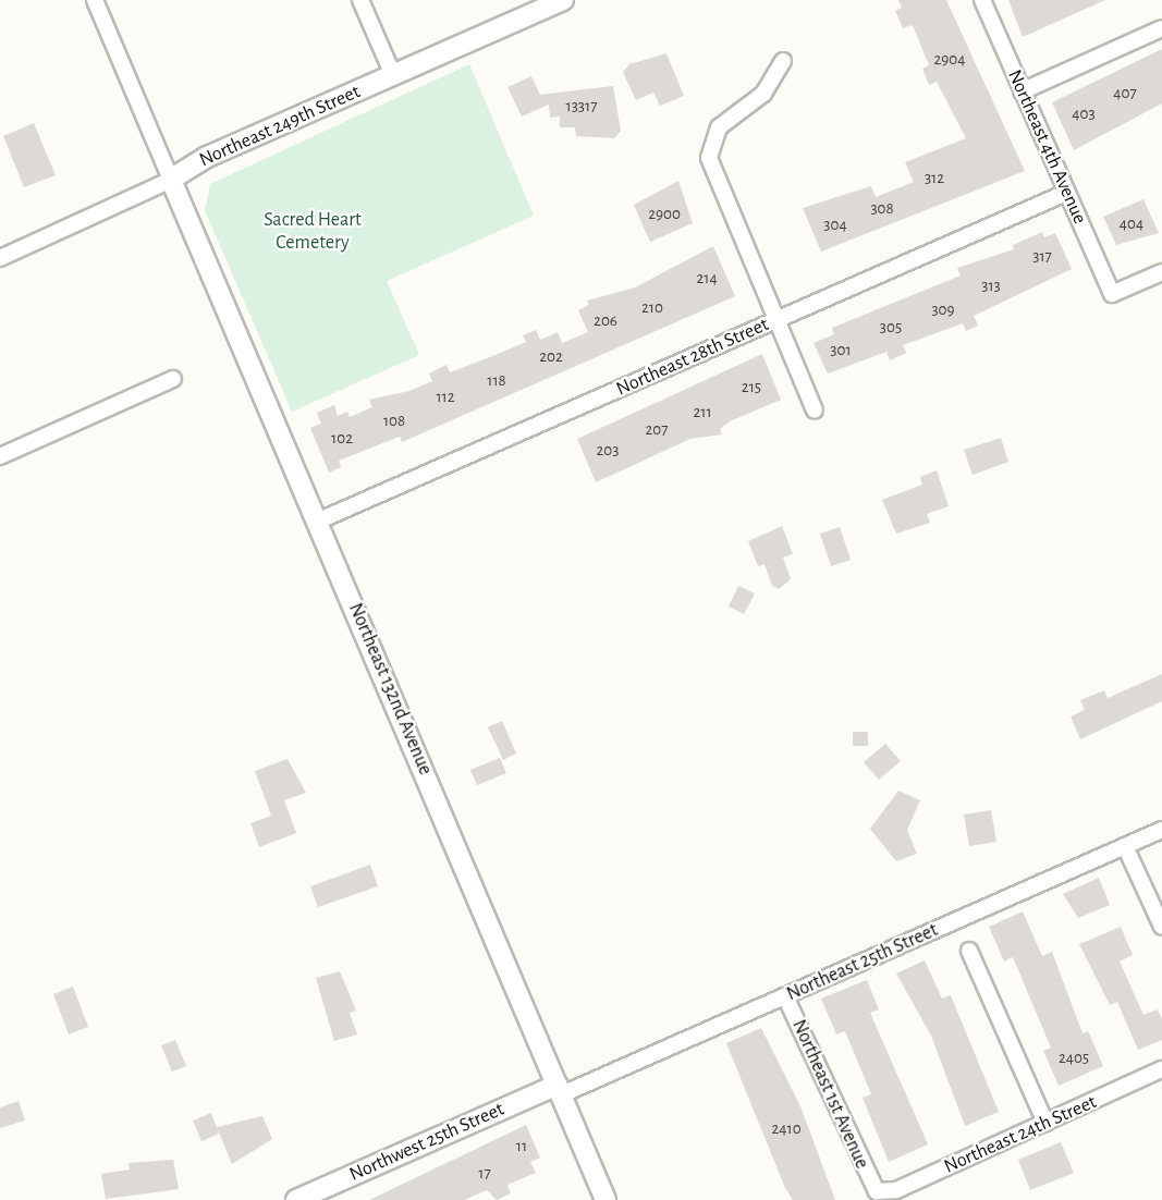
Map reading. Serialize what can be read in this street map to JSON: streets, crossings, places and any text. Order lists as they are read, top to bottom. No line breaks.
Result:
{"streets":{"street":["Northeast 249th Street","Northeast 4th Avenue","Northeast 28th Street","Northeast 132nd Avenue","Northeast 25th Street","Northeast 1st Avenue","Northeast 24th Street","Northwest 25th Street"]},"crossings":[["Northeast 249th Street","Northeast 132nd Avenue"],["Northeast 4th Avenue","Northeast 28th Street"],["Northeast 28th Street","Northeast 132nd Avenue"],["Northeast 132nd Avenue","Northeast 25th Street"],["Northeast 132nd Avenue","Northwest 25th Street"],["Northeast 25th Street","Northeast 1st Avenue"],["Northeast 25th Street","Northwest 25th Street"],["Northeast 1st Avenue","Northeast 24th Street"]],"parks":["Sacred Heart Cemetery"],"house_numbers":["2904","407","13317","403","312","308","2900","404","304","317","214","313","210","309","206","305","301","202","118","215","112","211","108","207","102","203","2405","2410","11","17"]}
